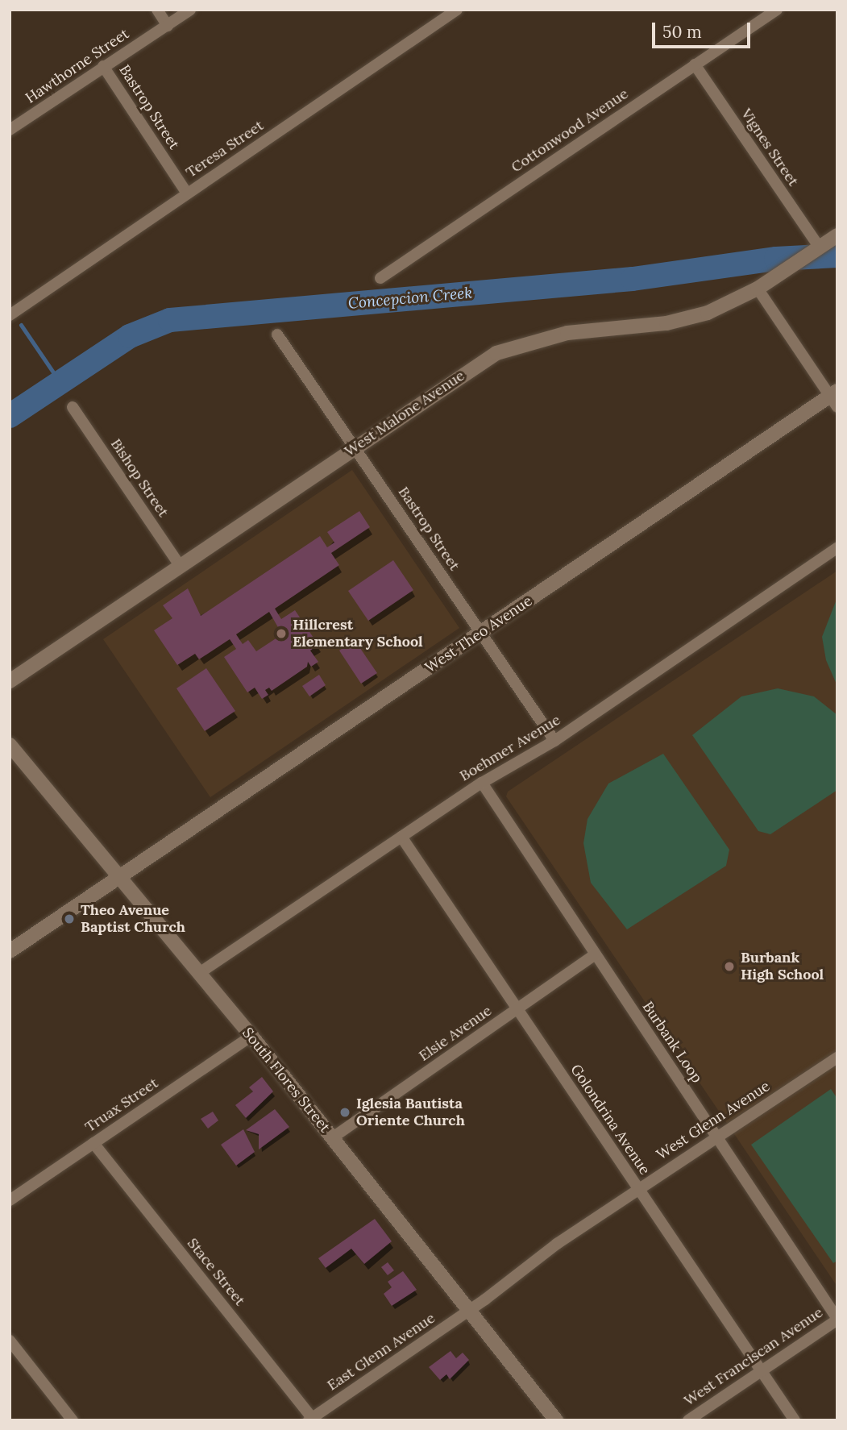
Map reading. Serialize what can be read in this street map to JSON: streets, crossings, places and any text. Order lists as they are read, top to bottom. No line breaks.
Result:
{"streets":{"street":["Hawthorne Street","Bastrop Street","Cottonwood Avenue","Vignes Street","Teresa Street","West Malone Avenue","Bishop Street","West Theo Avenue","Boehmer Avenue","Elsie Avenue","Burbank Loop","South Flores Street","Truax Street","Golondrina Avenue","West Glenn Avenue","Stace Street","East Glenn Avenue","West Franciscan Avenue"]},"crossings":[["Hawthorne Street","Bastrop Street"],["Bastrop Street","Teresa Street"],["Bastrop Street","West Malone Avenue"],["Bastrop Street","West Theo Avenue"],["Bastrop Street","Boehmer Avenue"],["Cottonwood Avenue","Vignes Street"],["Vignes Street","West Malone Avenue"],["West Malone Avenue","Bishop Street"],["West Theo Avenue","South Flores Street"],["Boehmer Avenue","Burbank Loop"],["Boehmer Avenue","South Flores Street"],["Boehmer Avenue","Golondrina Avenue"],["Elsie Avenue","Burbank Loop"],["Elsie Avenue","South Flores Street"],["Elsie Avenue","Golondrina Avenue"],["Burbank Loop","West Glenn Avenue"],["Burbank Loop","West Franciscan Avenue"],["South Flores Street","Truax Street"],["South Flores Street","West Glenn Avenue"],["South Flores Street","East Glenn Avenue"],["Truax Street","Stace Street"],["Golondrina Avenue","West Glenn Avenue"],["Golondrina Avenue","West Franciscan Avenue"],["West Glenn Avenue","East Glenn Avenue"],["Stace Street","East Glenn Avenue"]],"water":["Concepcion Creek"],"places":["Hillcrest Elementary School","Theo Avenue Baptist Church","Burbank High School","Iglesia Bautista Oriente Church"],"scale_bar":"50 m"}
